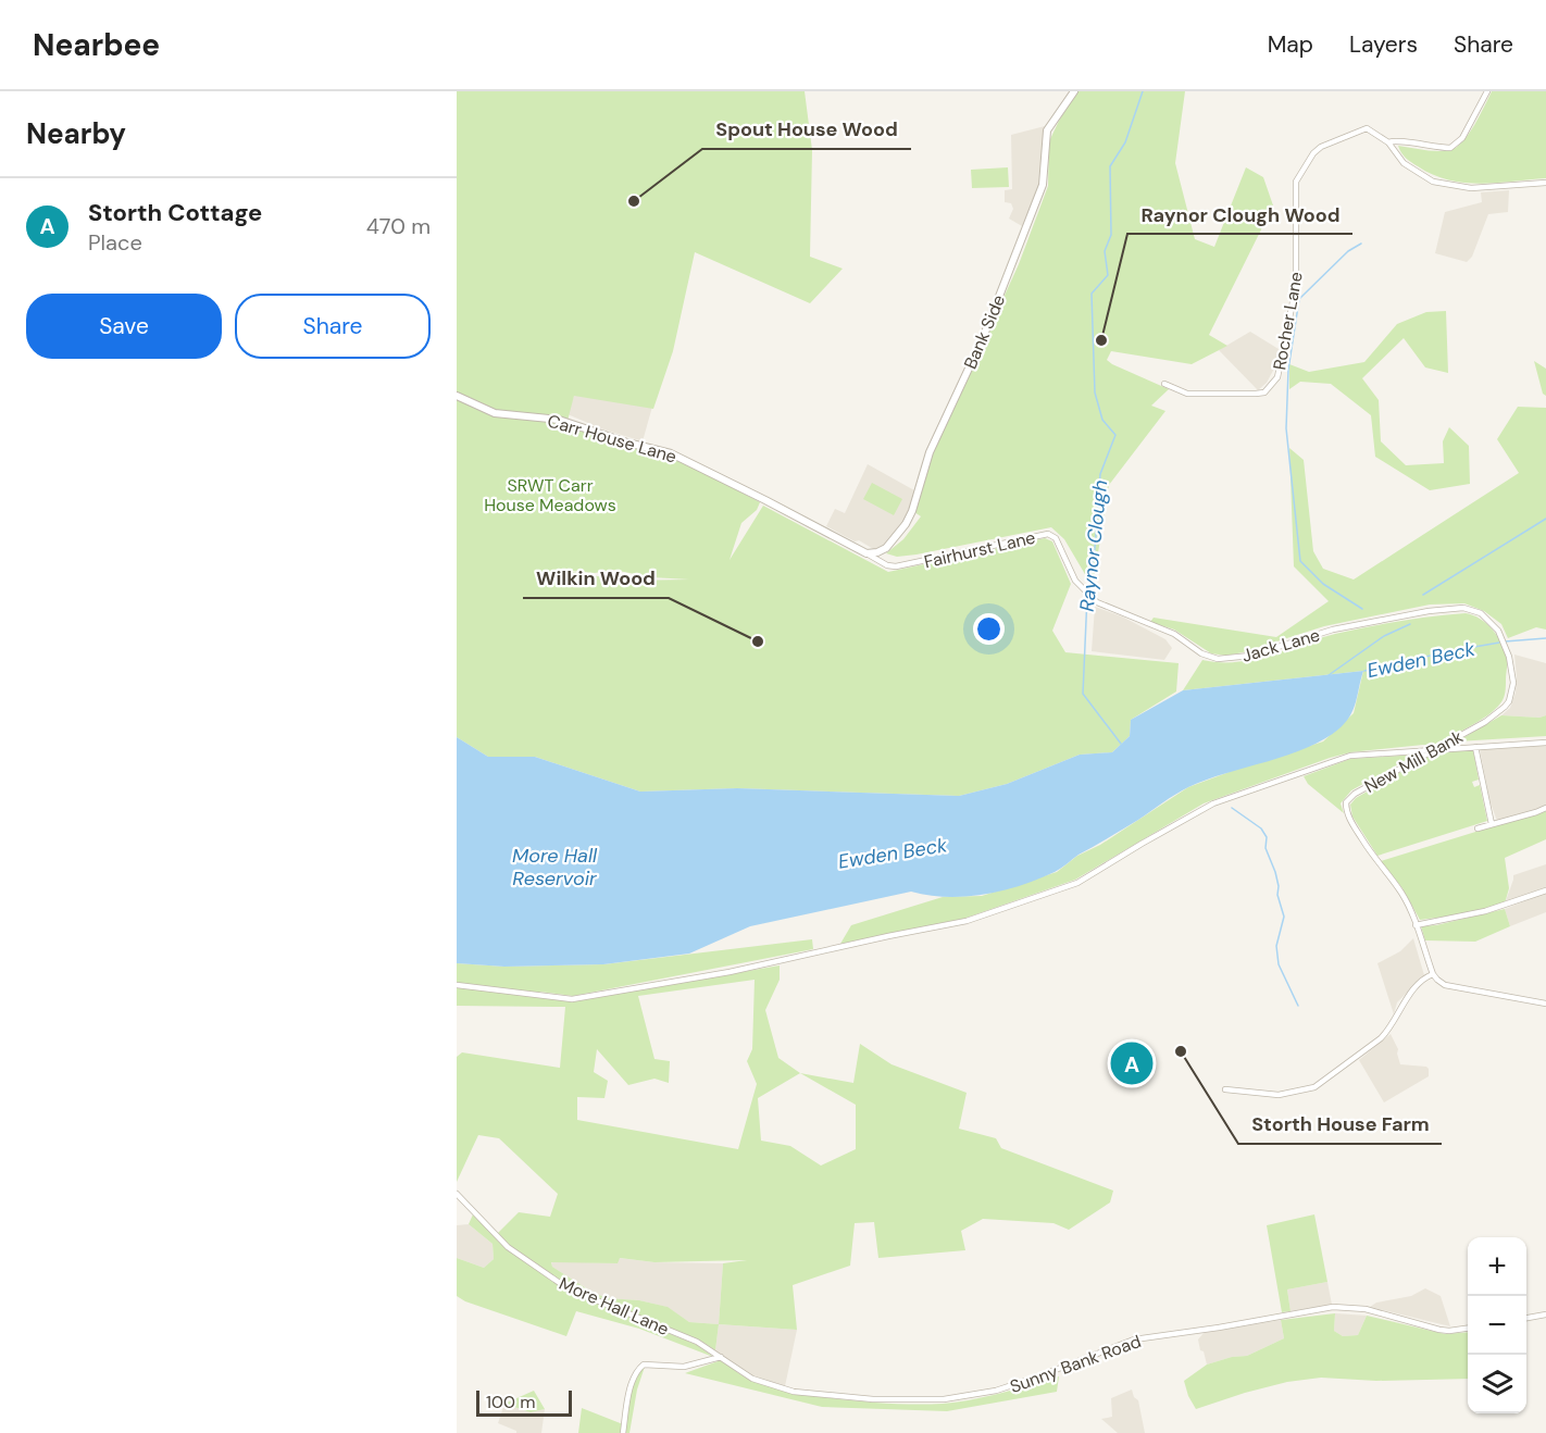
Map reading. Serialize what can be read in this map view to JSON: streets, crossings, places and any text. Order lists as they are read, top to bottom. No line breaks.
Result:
{"streets":{"street":["Rocher Lane","Bank Side","Carr House Lane","Fairhurst Lane","Jack Lane","New Mill Bank","More Hall Lane","Sunny Bank Road"]},"crossings":[["Bank Side","Carr House Lane"],["Bank Side","Fairhurst Lane"],["Carr House Lane","Fairhurst Lane"],["Fairhurst Lane","Jack Lane"],["Jack Lane","New Mill Bank"],["More Hall Lane","Sunny Bank Road"]],"water":["Raynor Clough","Ewden Beck","More Hall Reservoir"],"parks":["SRWT Carr House Meadows"],"places":["Spout House Wood","Raynor Clough Wood","Wilkin Wood","Storth House Farm"],"scale_bar":"100 m","page":{"header":"Nearbee","nav":["Map","Layers","Share"],"heading":"Nearby","list":[{"mark":"A","name":"Storth Cottage","note":"Place","value":"470 m"}],"buttons":["Save","Share"],"pins":"A","map_buttons":["+","−"],"scale":"100 m"}}
